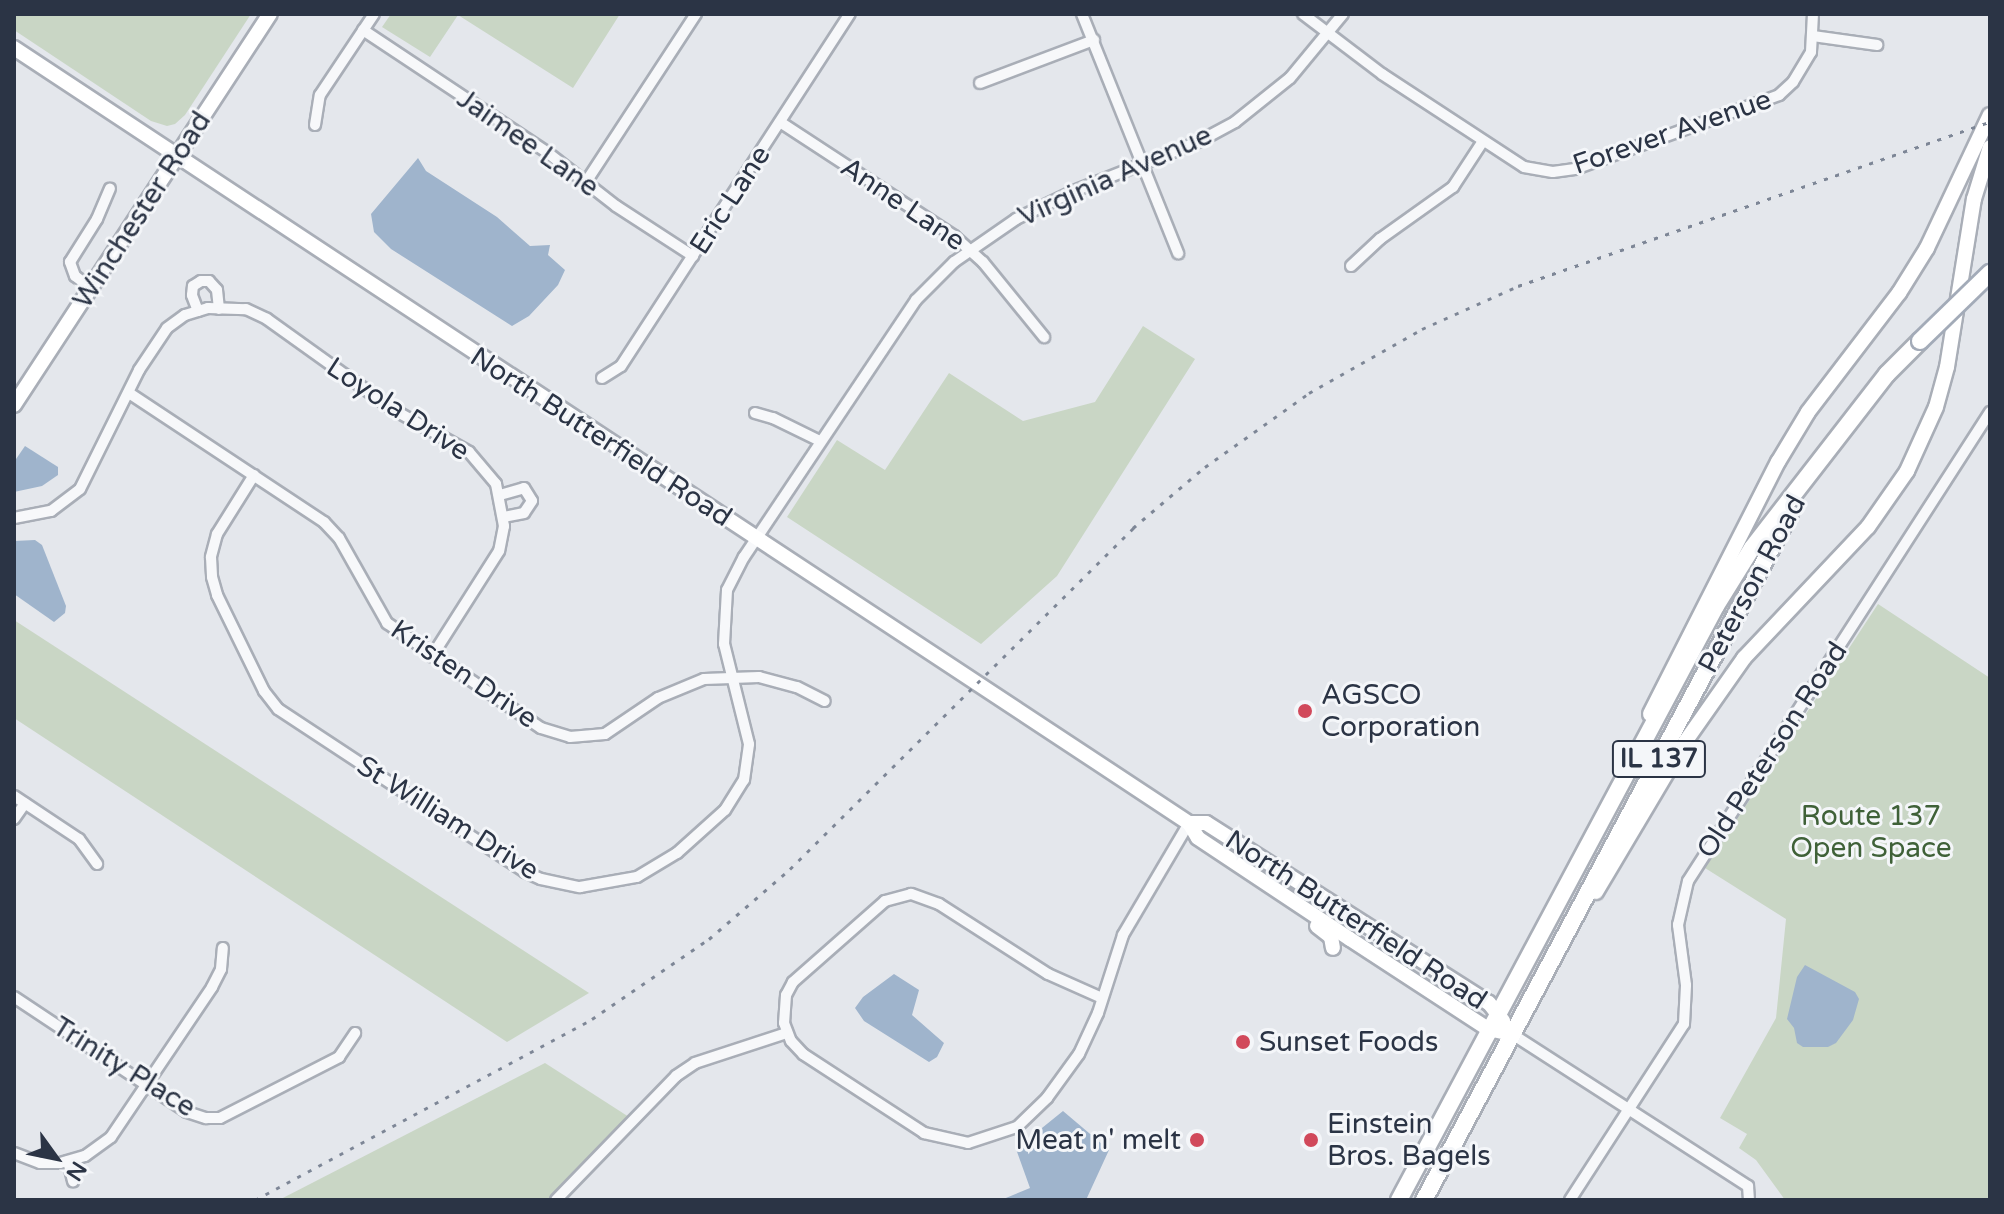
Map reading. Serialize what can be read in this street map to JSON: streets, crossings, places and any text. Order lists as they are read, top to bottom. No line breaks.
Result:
{"streets":{"main road":["Winchester Road","North Butterfield Road","Peterson Road","IL 137"],"street":["Forever Avenue","Jaimee Lane","Virginia Avenue","Eric Lane","Anne Lane","Loyola Drive","Kristen Drive","Old Peterson Road","St William Drive","Trinity Place"]},"crossings":[["Forever Avenue","Virginia Avenue"],["Jaimee Lane","Eric Lane"],["Virginia Avenue","Anne Lane"],["Virginia Avenue","North Butterfield Road"],["Virginia Avenue","St William Drive"],["Eric Lane","Anne Lane"],["Winchester Road","North Butterfield Road"],["Loyola Drive","Kristen Drive"],["North Butterfield Road","Peterson Road"],["North Butterfield Road","Old Peterson Road"],["North Butterfield Road","St William Drive"],["Peterson Road","IL 137"],["Kristen Drive","St William Drive"]],"parks":["Route 137 Open Space"],"places":["AGSCO Corporation","Sunset Foods","Meat n' melt","Einstein Bros. Bagels"],"north":"bottom right"}
